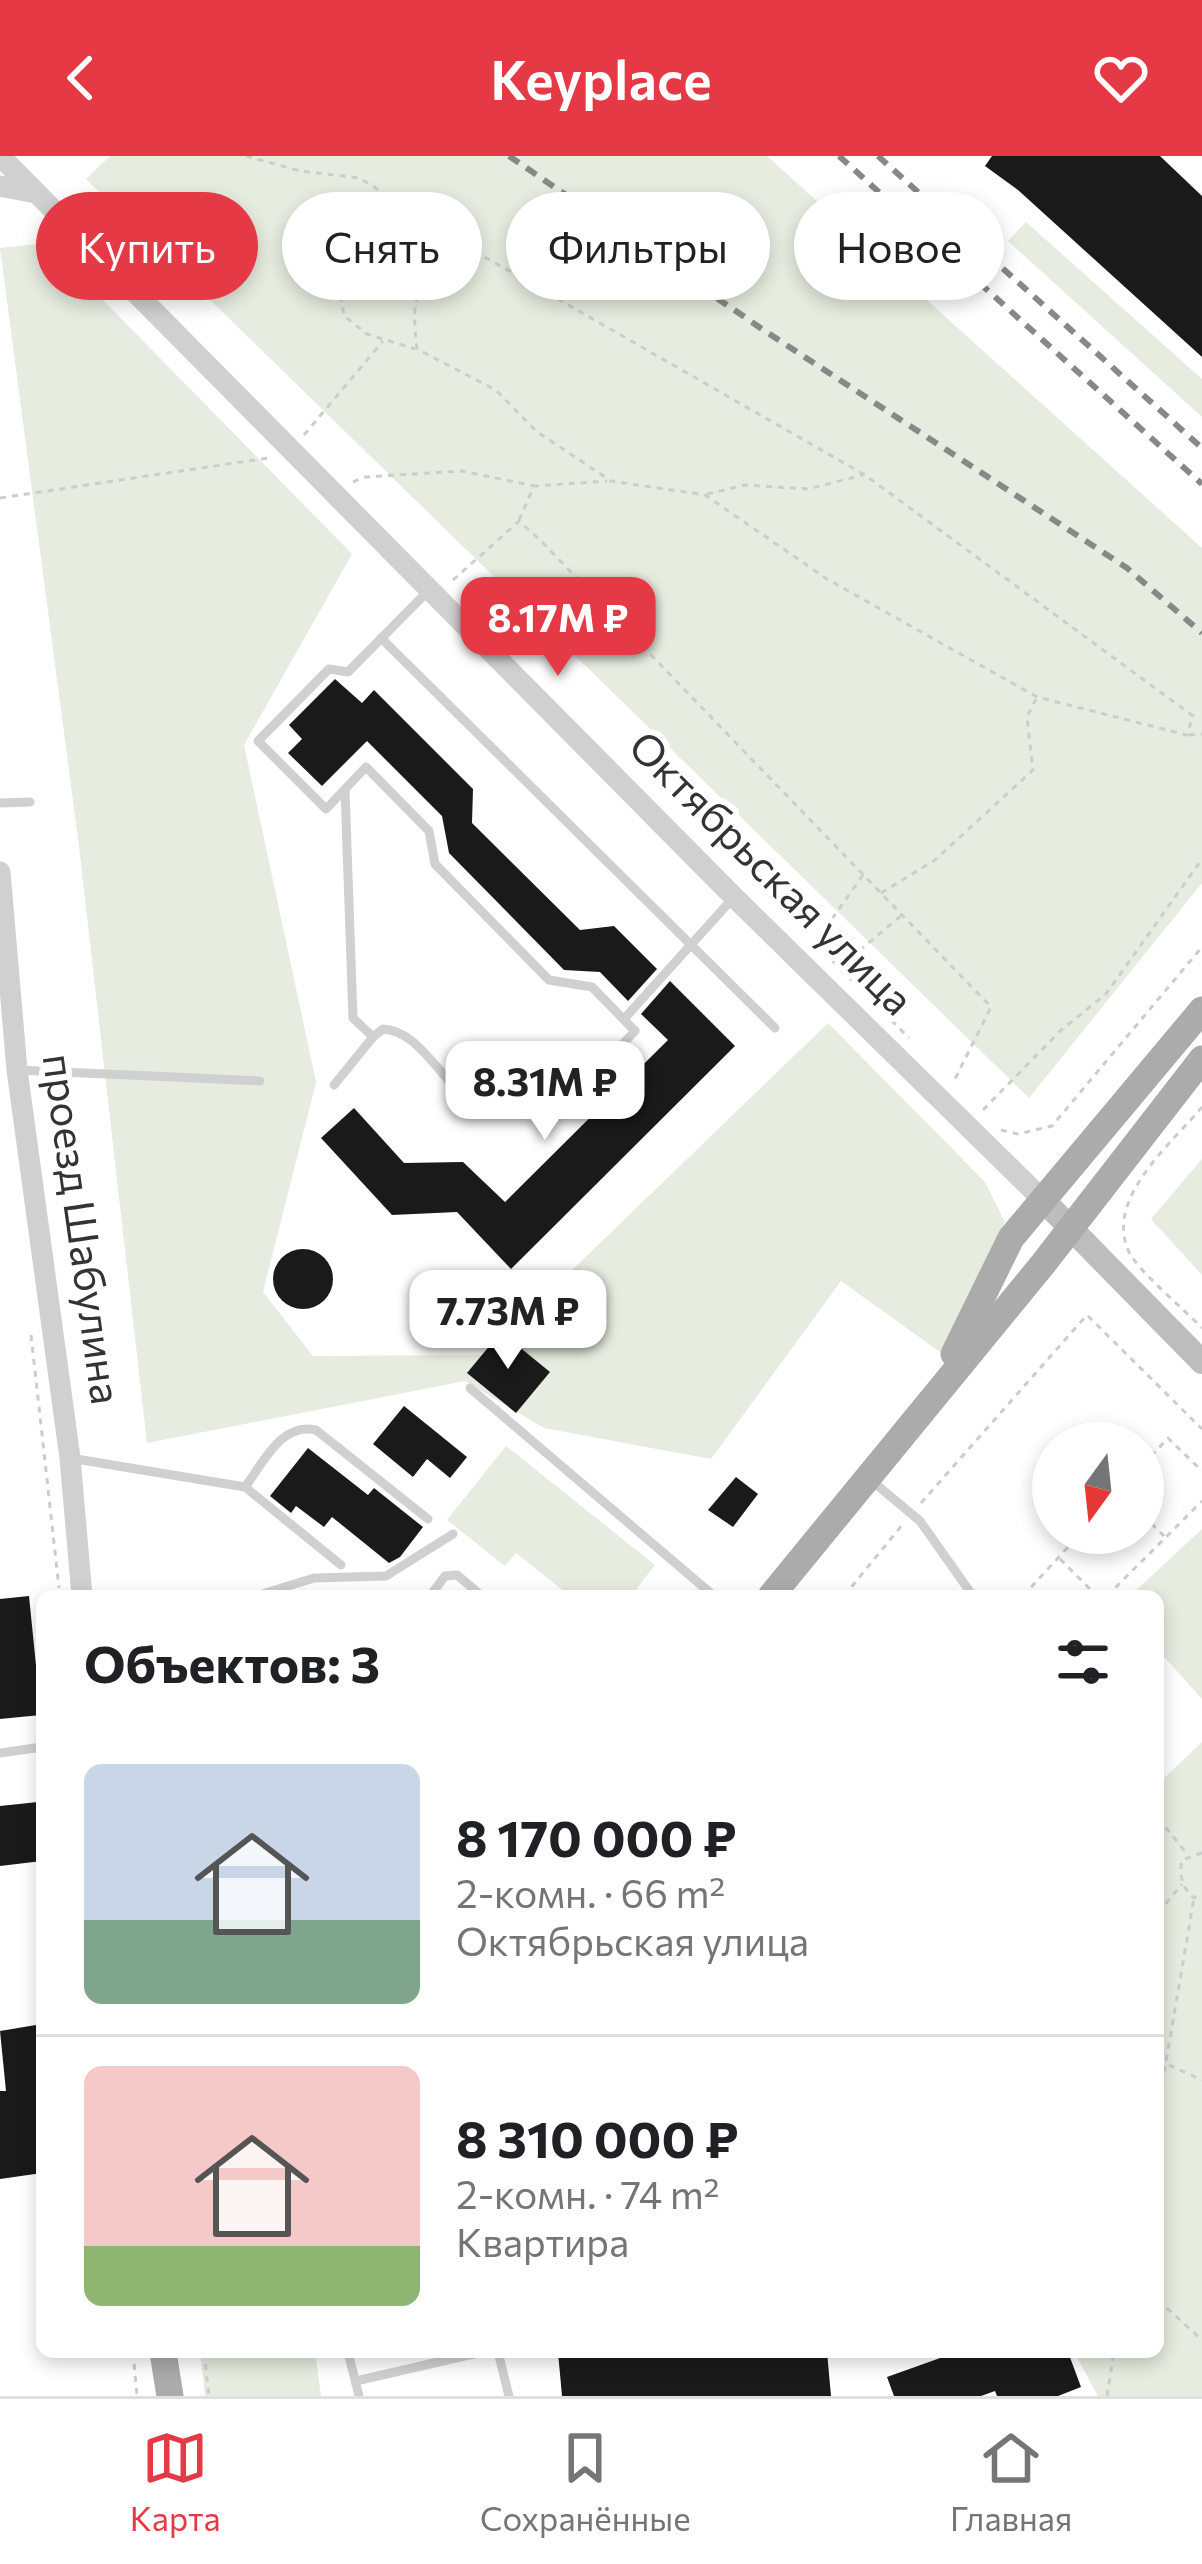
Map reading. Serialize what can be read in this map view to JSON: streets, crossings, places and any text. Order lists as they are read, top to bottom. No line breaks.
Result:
{"streets":{"main road":["Октябрьская улица"],"street":["проезд Шабулина"]},"north":"bottom","page":{"header":"Keyplace","chip":["Купить","Снять","Фильтры","Новое"],"price":["8.17M ₽","8.31M ₽","7.73M ₽"],"heading":"Объектов: 3","list":[{"name":"8 170 000 ₽","note":"2-комн. · 66 m² · Октябрьская улица"},{"name":"8 310 000 ₽","note":"2-комн. · 74 m² · Квартира"}],"tabs":["Карта","Сохранённые","Главная"]}}
